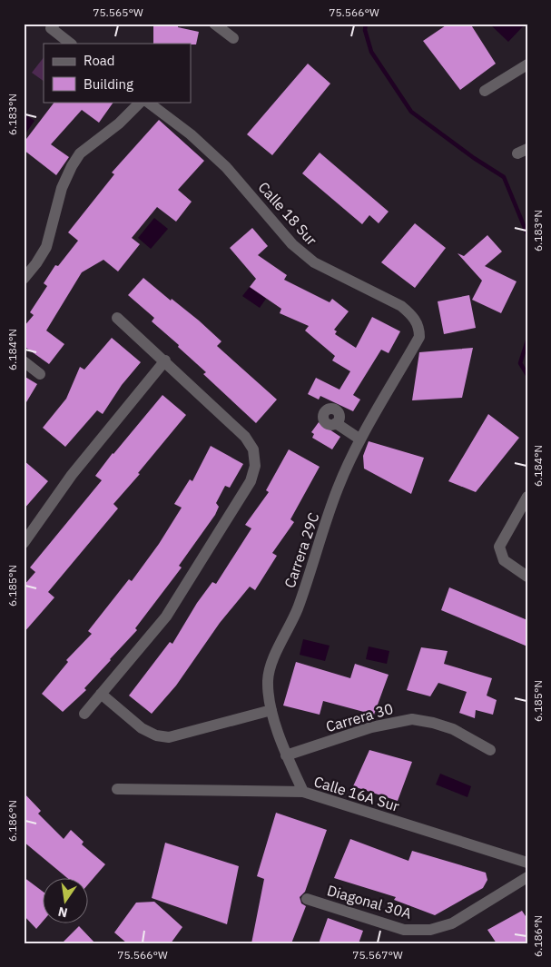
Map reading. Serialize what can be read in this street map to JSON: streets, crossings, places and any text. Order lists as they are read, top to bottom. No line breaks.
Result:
{"streets":{"street":["Calle 18 Sur","Carrera 29C","Carrera 30","Calle 16A Sur","Diagonal 30A"]},"crossings":[["Calle 18 Sur","Carrera 29C"],["Carrera 29C","Carrera 30"],["Carrera 29C","Calle 16A Sur"],["Calle 16A Sur","Diagonal 30A"]],"legend":["Road","Building"],"north":"bottom","coordinates":["75.565°W","75.566°W","6.183°N","6.184°N","6.185°N","6.186°N","75.567°W"]}
